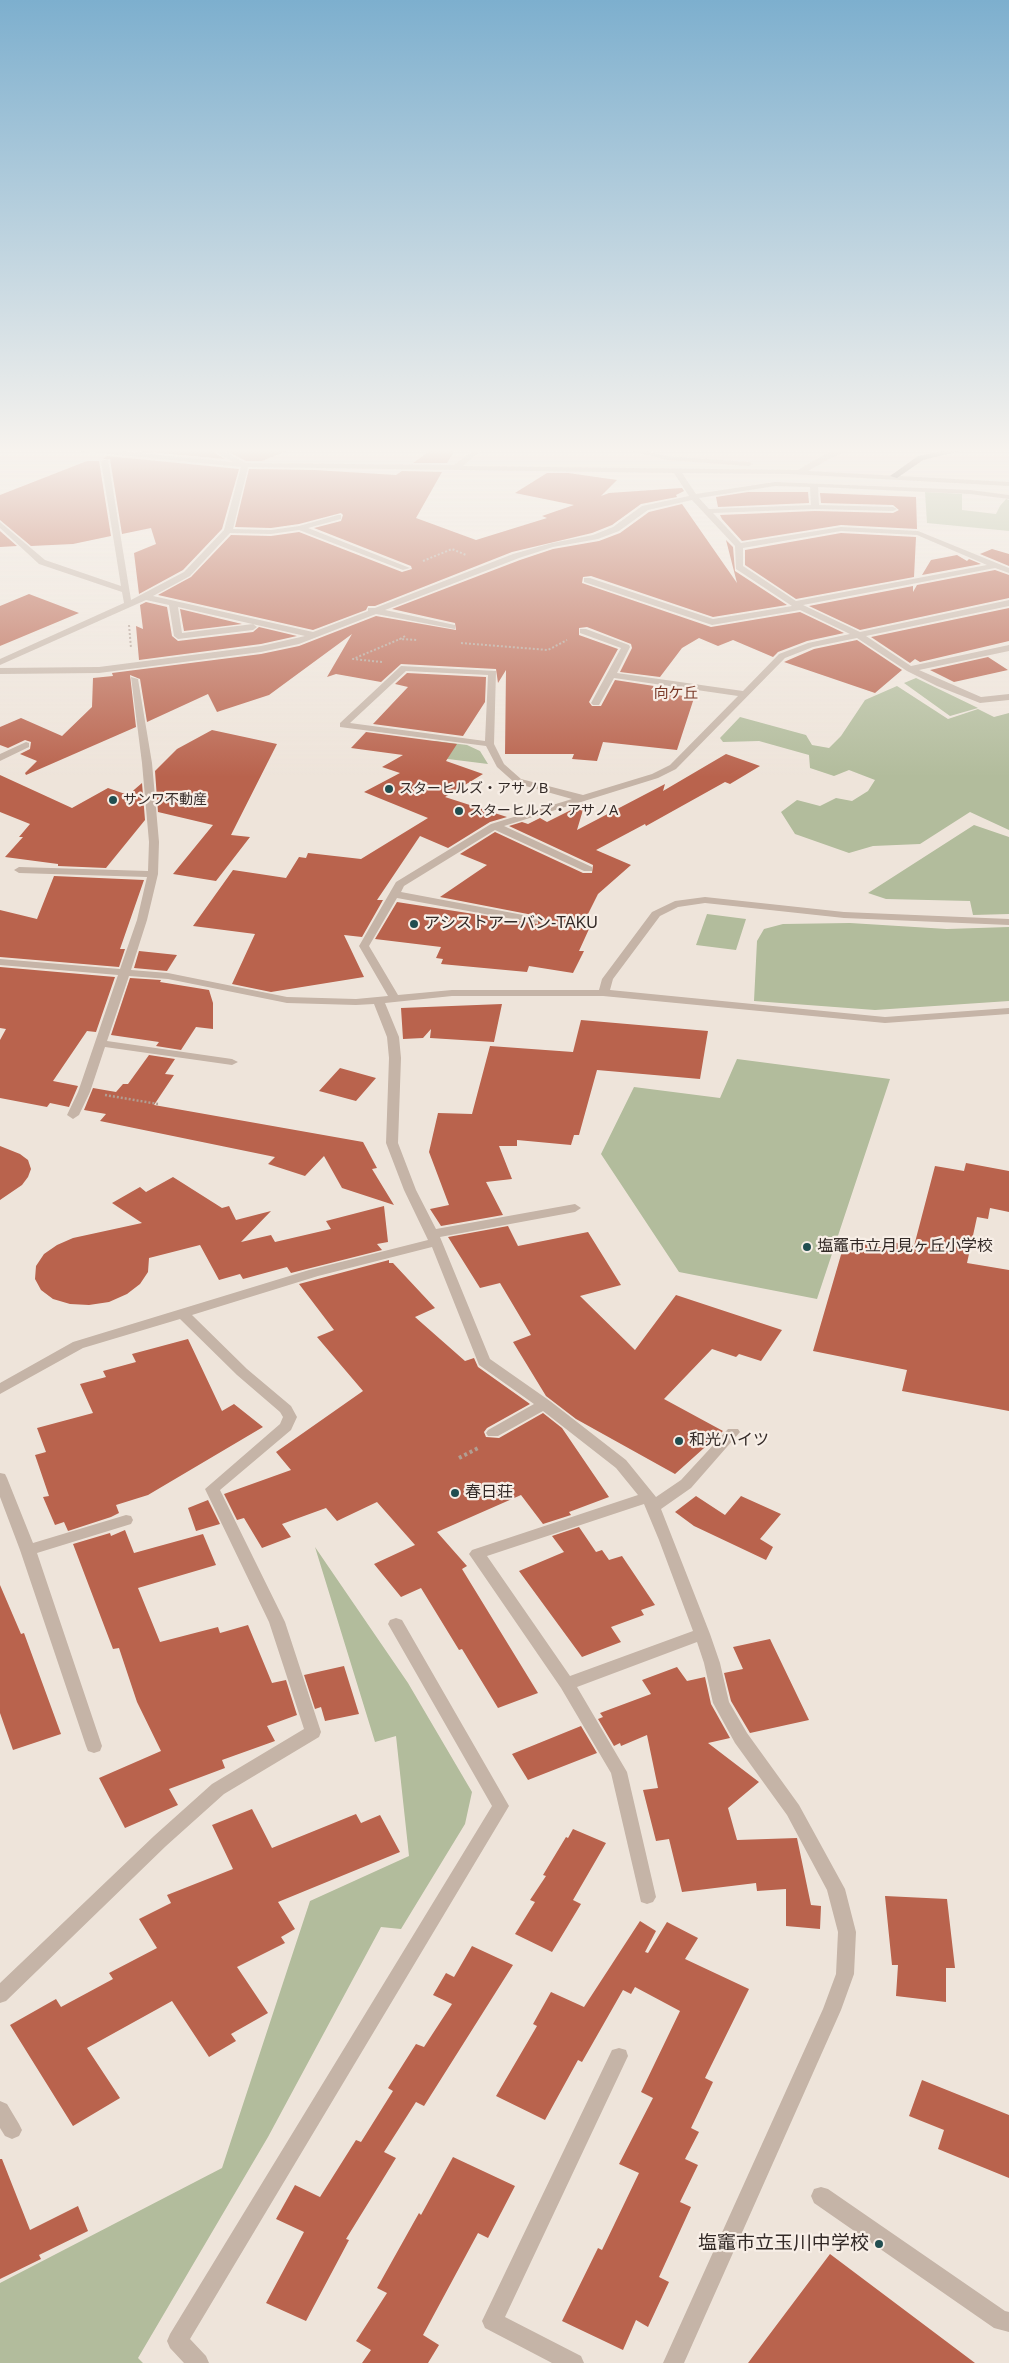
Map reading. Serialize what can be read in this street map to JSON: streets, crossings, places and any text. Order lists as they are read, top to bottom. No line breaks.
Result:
{"districts":["向ケ丘"],"places":["スターヒルズ・アサノB","サンワ不動産","スターヒルズ・アサノA","アシストアーバン-TAKU","塩竈市立月見ヶ丘小学校","和光ハイツ","春日荘","塩竈市立玉川中学校"]}
